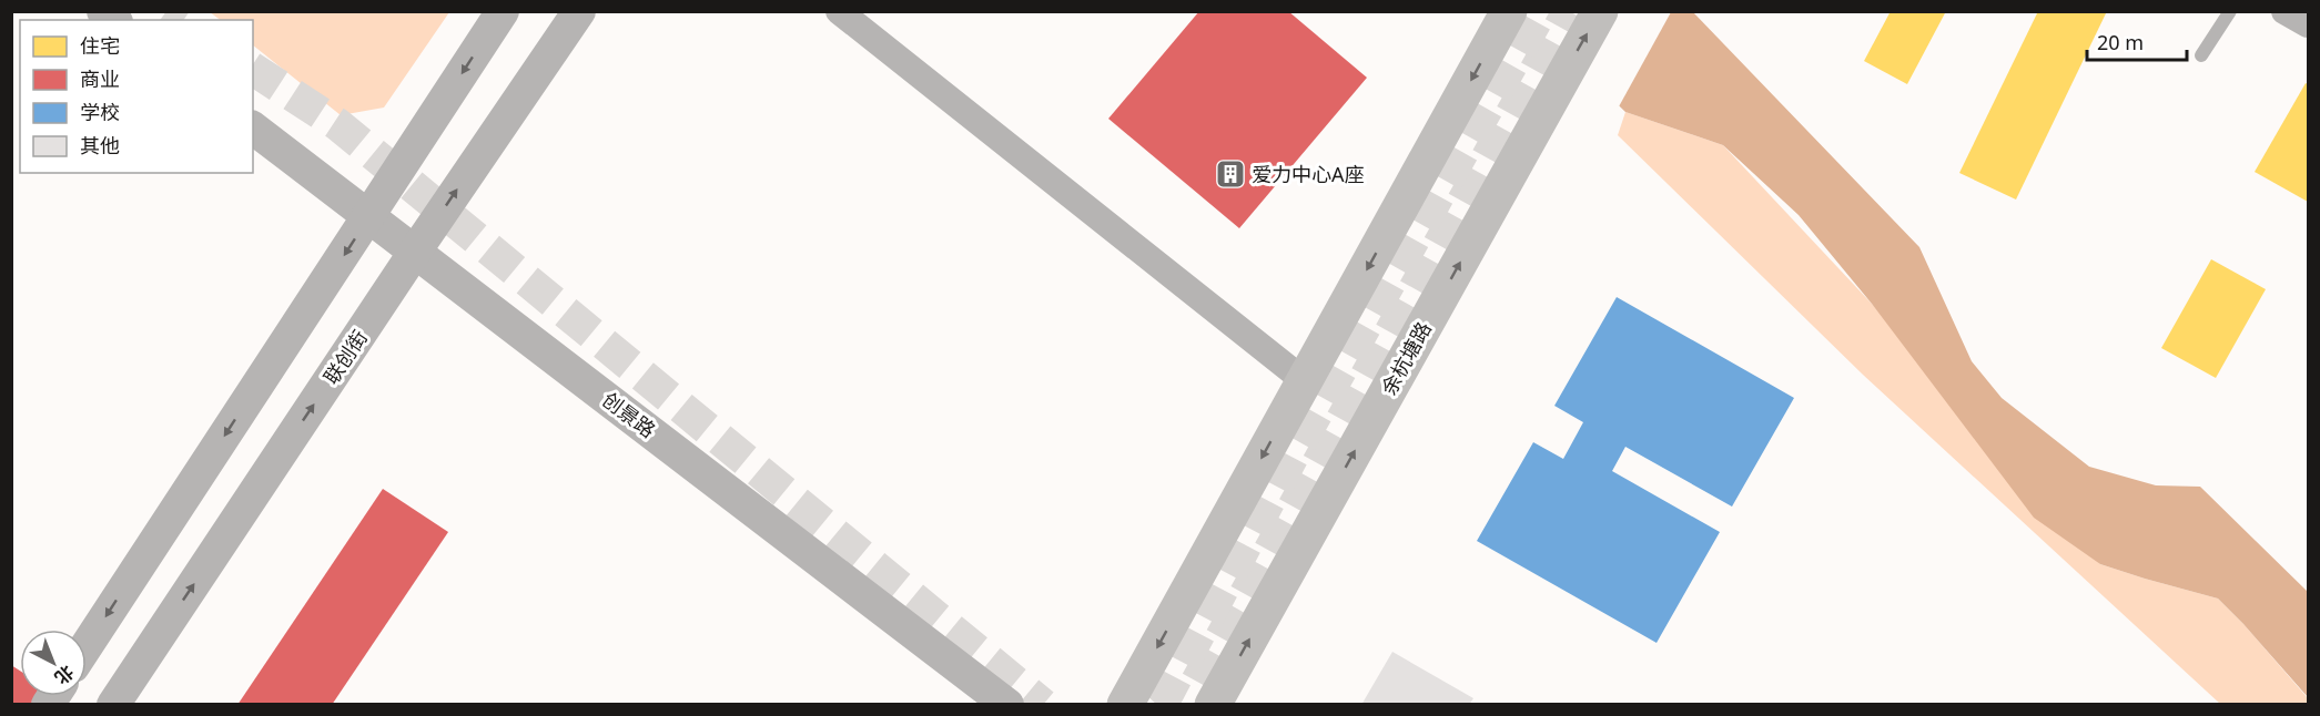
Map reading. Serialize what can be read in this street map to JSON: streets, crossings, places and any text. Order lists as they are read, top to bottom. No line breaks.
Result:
{"streets":{"main road":["余杭塘路"],"street":["联创街","创景路"]},"crossings":[["联创街","创景路"]],"places":{"building":["爱力中心A座"]},"legend":["住宅","商业","学校","其他"],"scale_bar":"20 m","north":"bottom right"}
